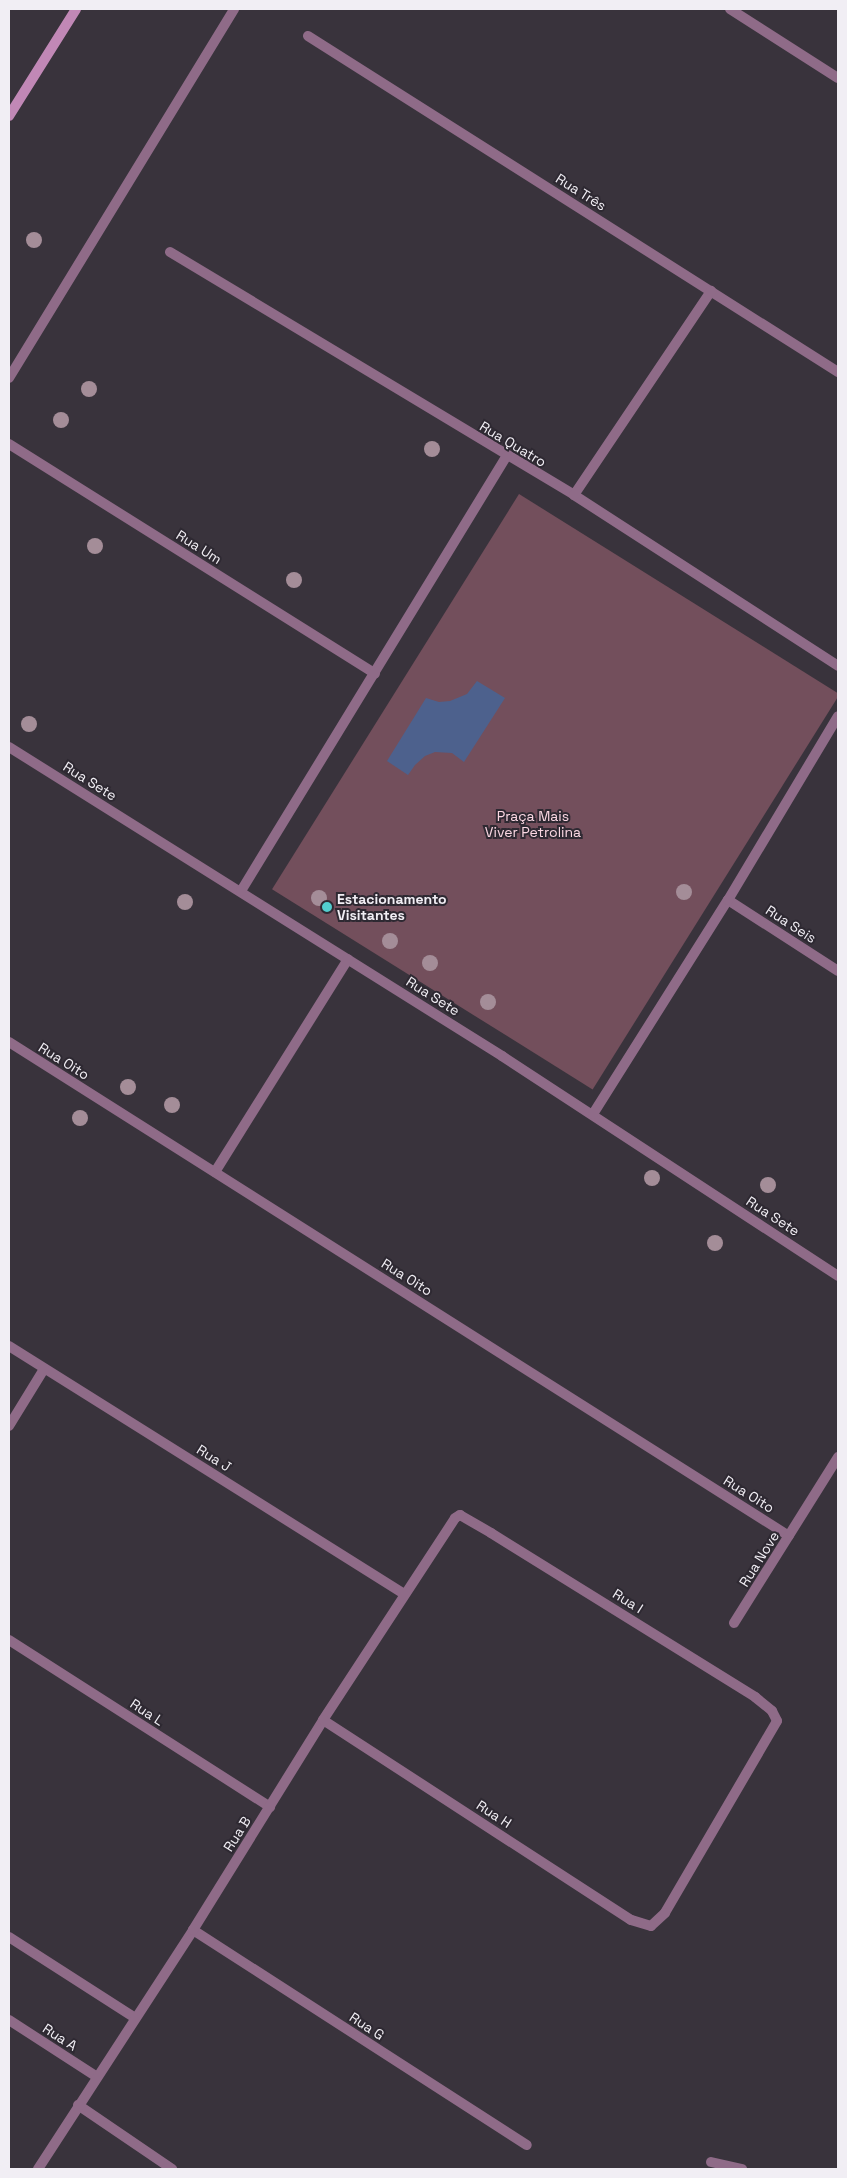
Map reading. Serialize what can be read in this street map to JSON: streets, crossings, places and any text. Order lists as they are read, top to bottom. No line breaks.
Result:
{"streets":{"street":["Rua Três","Rua Quatro","Rua Um","Rua Sete","Rua Seis","Rua Oito","Rua J","Rua Nove","Rua I","Rua L","Rua H","Rua B","Rua G","Rua A"]},"crossings":[["Rua Oito","Rua Nove"],["Rua J","Rua B"],["Rua I","Rua H"],["Rua I","Rua B"],["Rua L","Rua B"],["Rua H","Rua B"],["Rua B","Rua G"],["Rua B","Rua A"]],"parks":["Praça Mais Viver Petrolina"],"places":["Estacionamento Visitantes"]}
